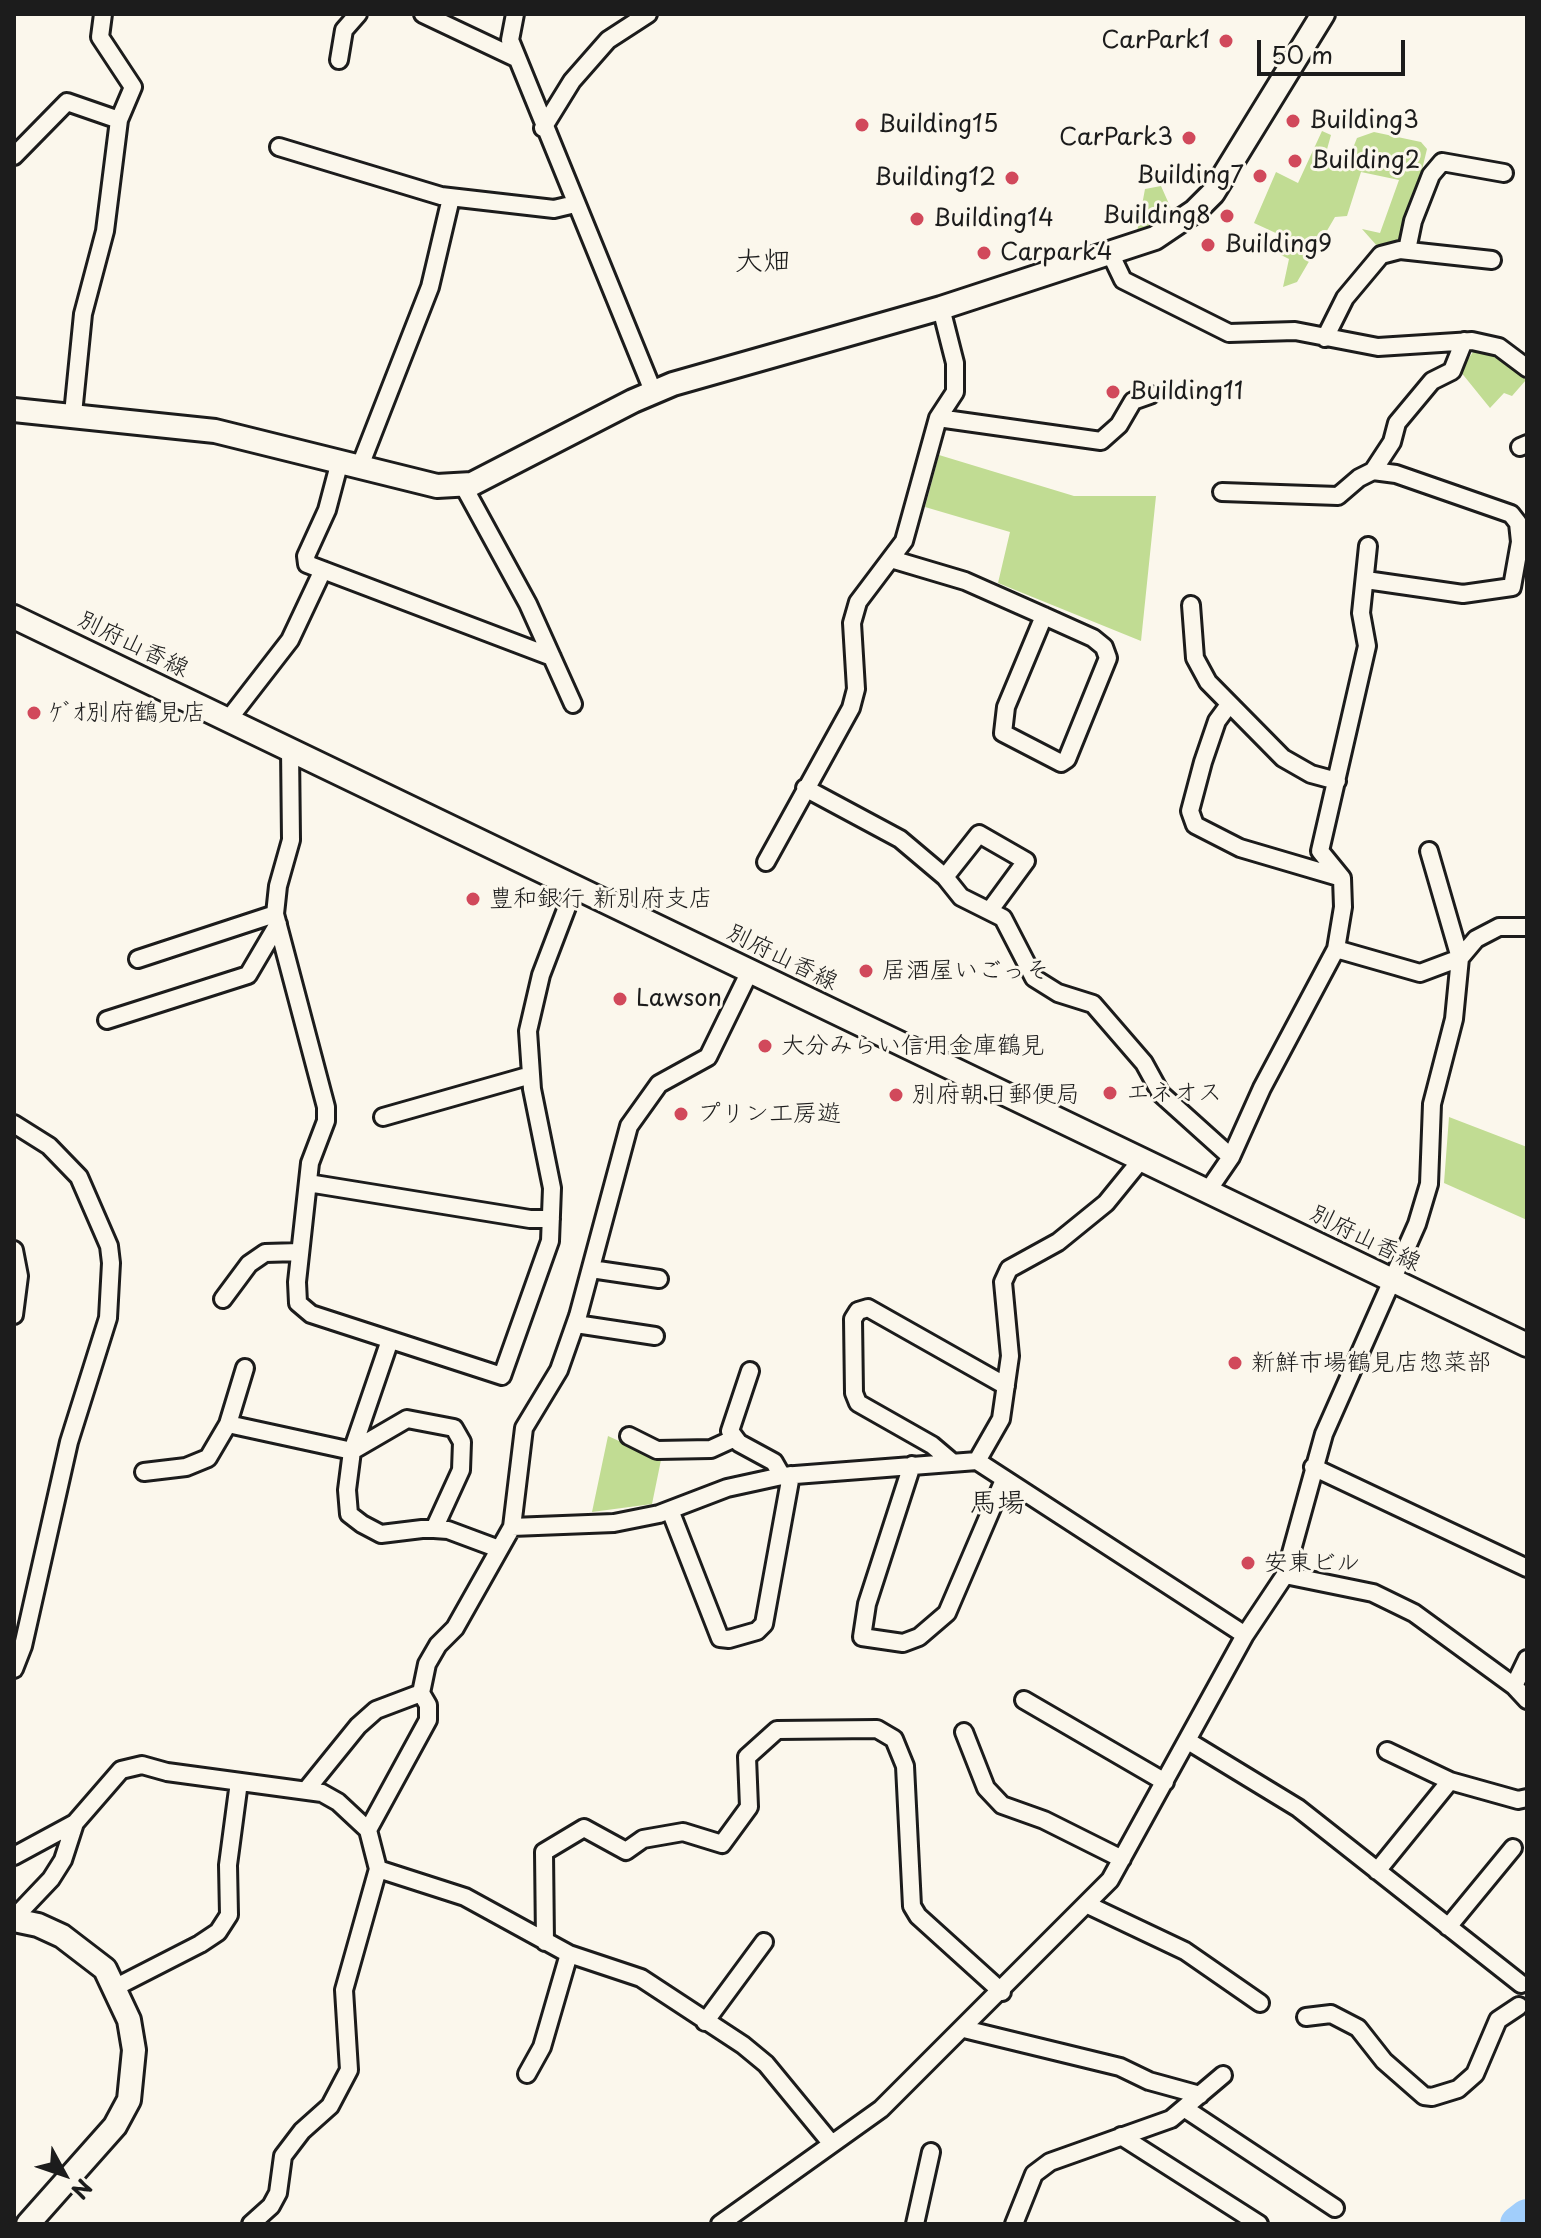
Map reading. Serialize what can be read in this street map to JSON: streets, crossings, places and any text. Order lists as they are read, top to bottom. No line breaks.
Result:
{"streets":{"street":["別府山香線"]},"districts":["大畑","馬場"],"places":["CarPark1","Building3","Building15","CarPark3","Building2","Building7","Building12","Building8","Building14","Building9","Carpark4","Building11","ｹﾞｵ別府鶴見店","豊和銀行 新別府支店","居酒屋いごっそ","Lawson","大分みらい信用金庫鶴見","エネオス","別府朝日郵便局","プリン工房遊","新鮮市場鶴見店惣菜部","安東ビル"],"scale_bar":"50 m","north":"bottom right"}
